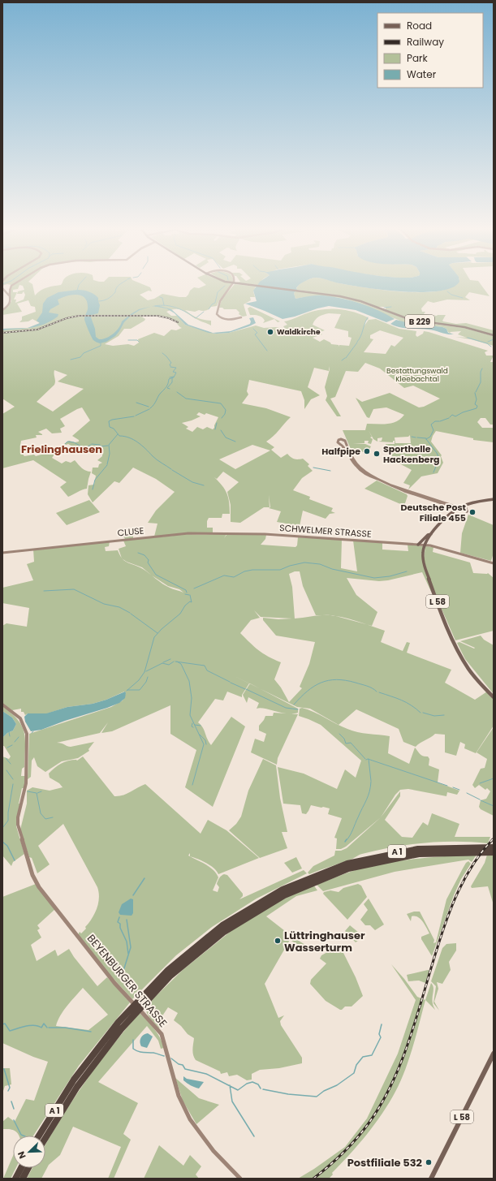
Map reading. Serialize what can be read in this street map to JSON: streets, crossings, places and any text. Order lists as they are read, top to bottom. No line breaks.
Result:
{"streets":{"highway":["A 1"],"main road":["B 229","SCHWELMER STRASSE","CLUSE","L 58","BEYENBURGER STRASSE"]},"crossings":[["SCHWELMER STRASSE","CLUSE"]],"districts":["Frielinghausen"],"parks":["Bestattungswald Kleebachtal"],"places":["Waldkirche","Halfpipe","Sporthalle Hackenberg","Deutsche Post Filiale 455","Lüttringhauser Wasserturm","Postfiliale 532"],"legend":["Road","Railway","Park","Water"],"north":"bottom left"}
